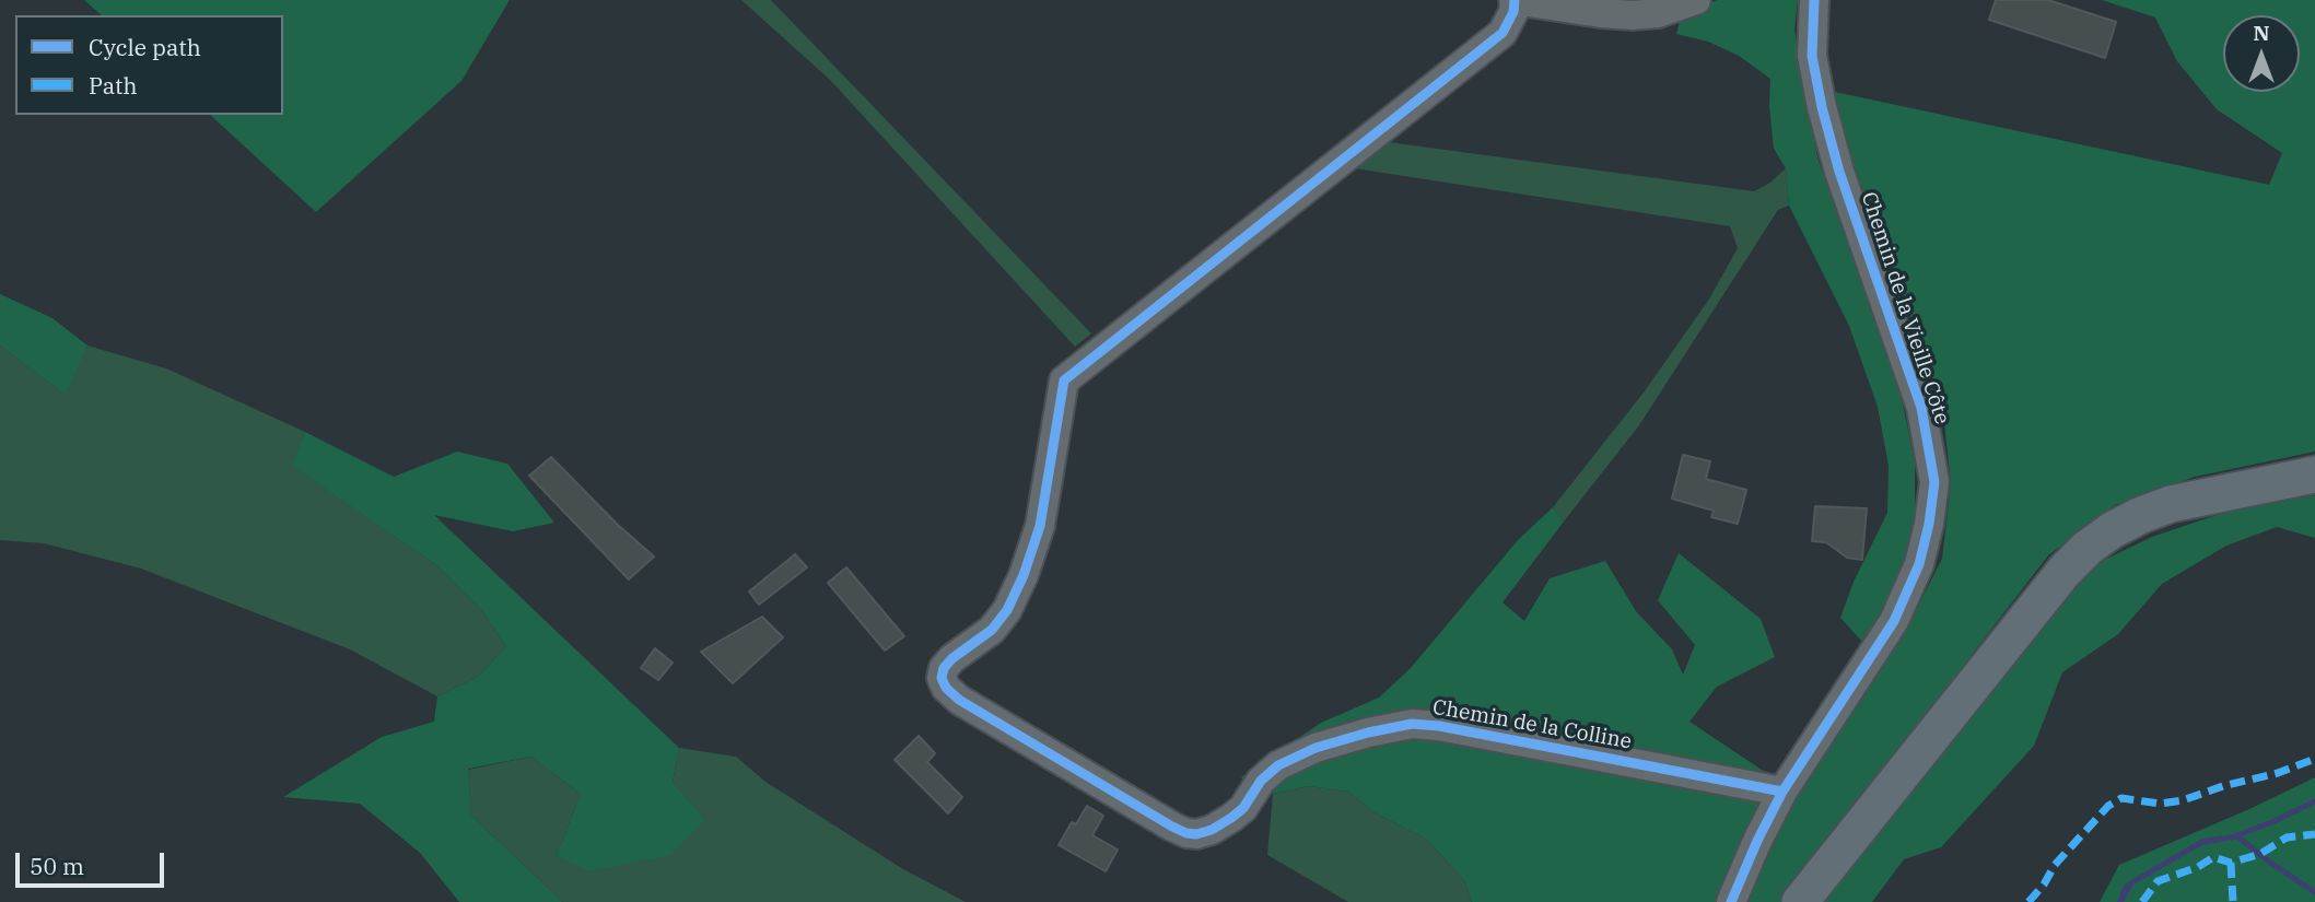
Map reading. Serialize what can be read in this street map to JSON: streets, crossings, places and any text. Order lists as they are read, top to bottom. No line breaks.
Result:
{"streets":{"street":["Chemin de la Vieille Côte","Chemin de la Colline"]},"crossings":[["Chemin de la Vieille Côte","Chemin de la Colline"]],"legend":["Cycle path","Path"],"scale_bar":"50 m","north":"top"}
